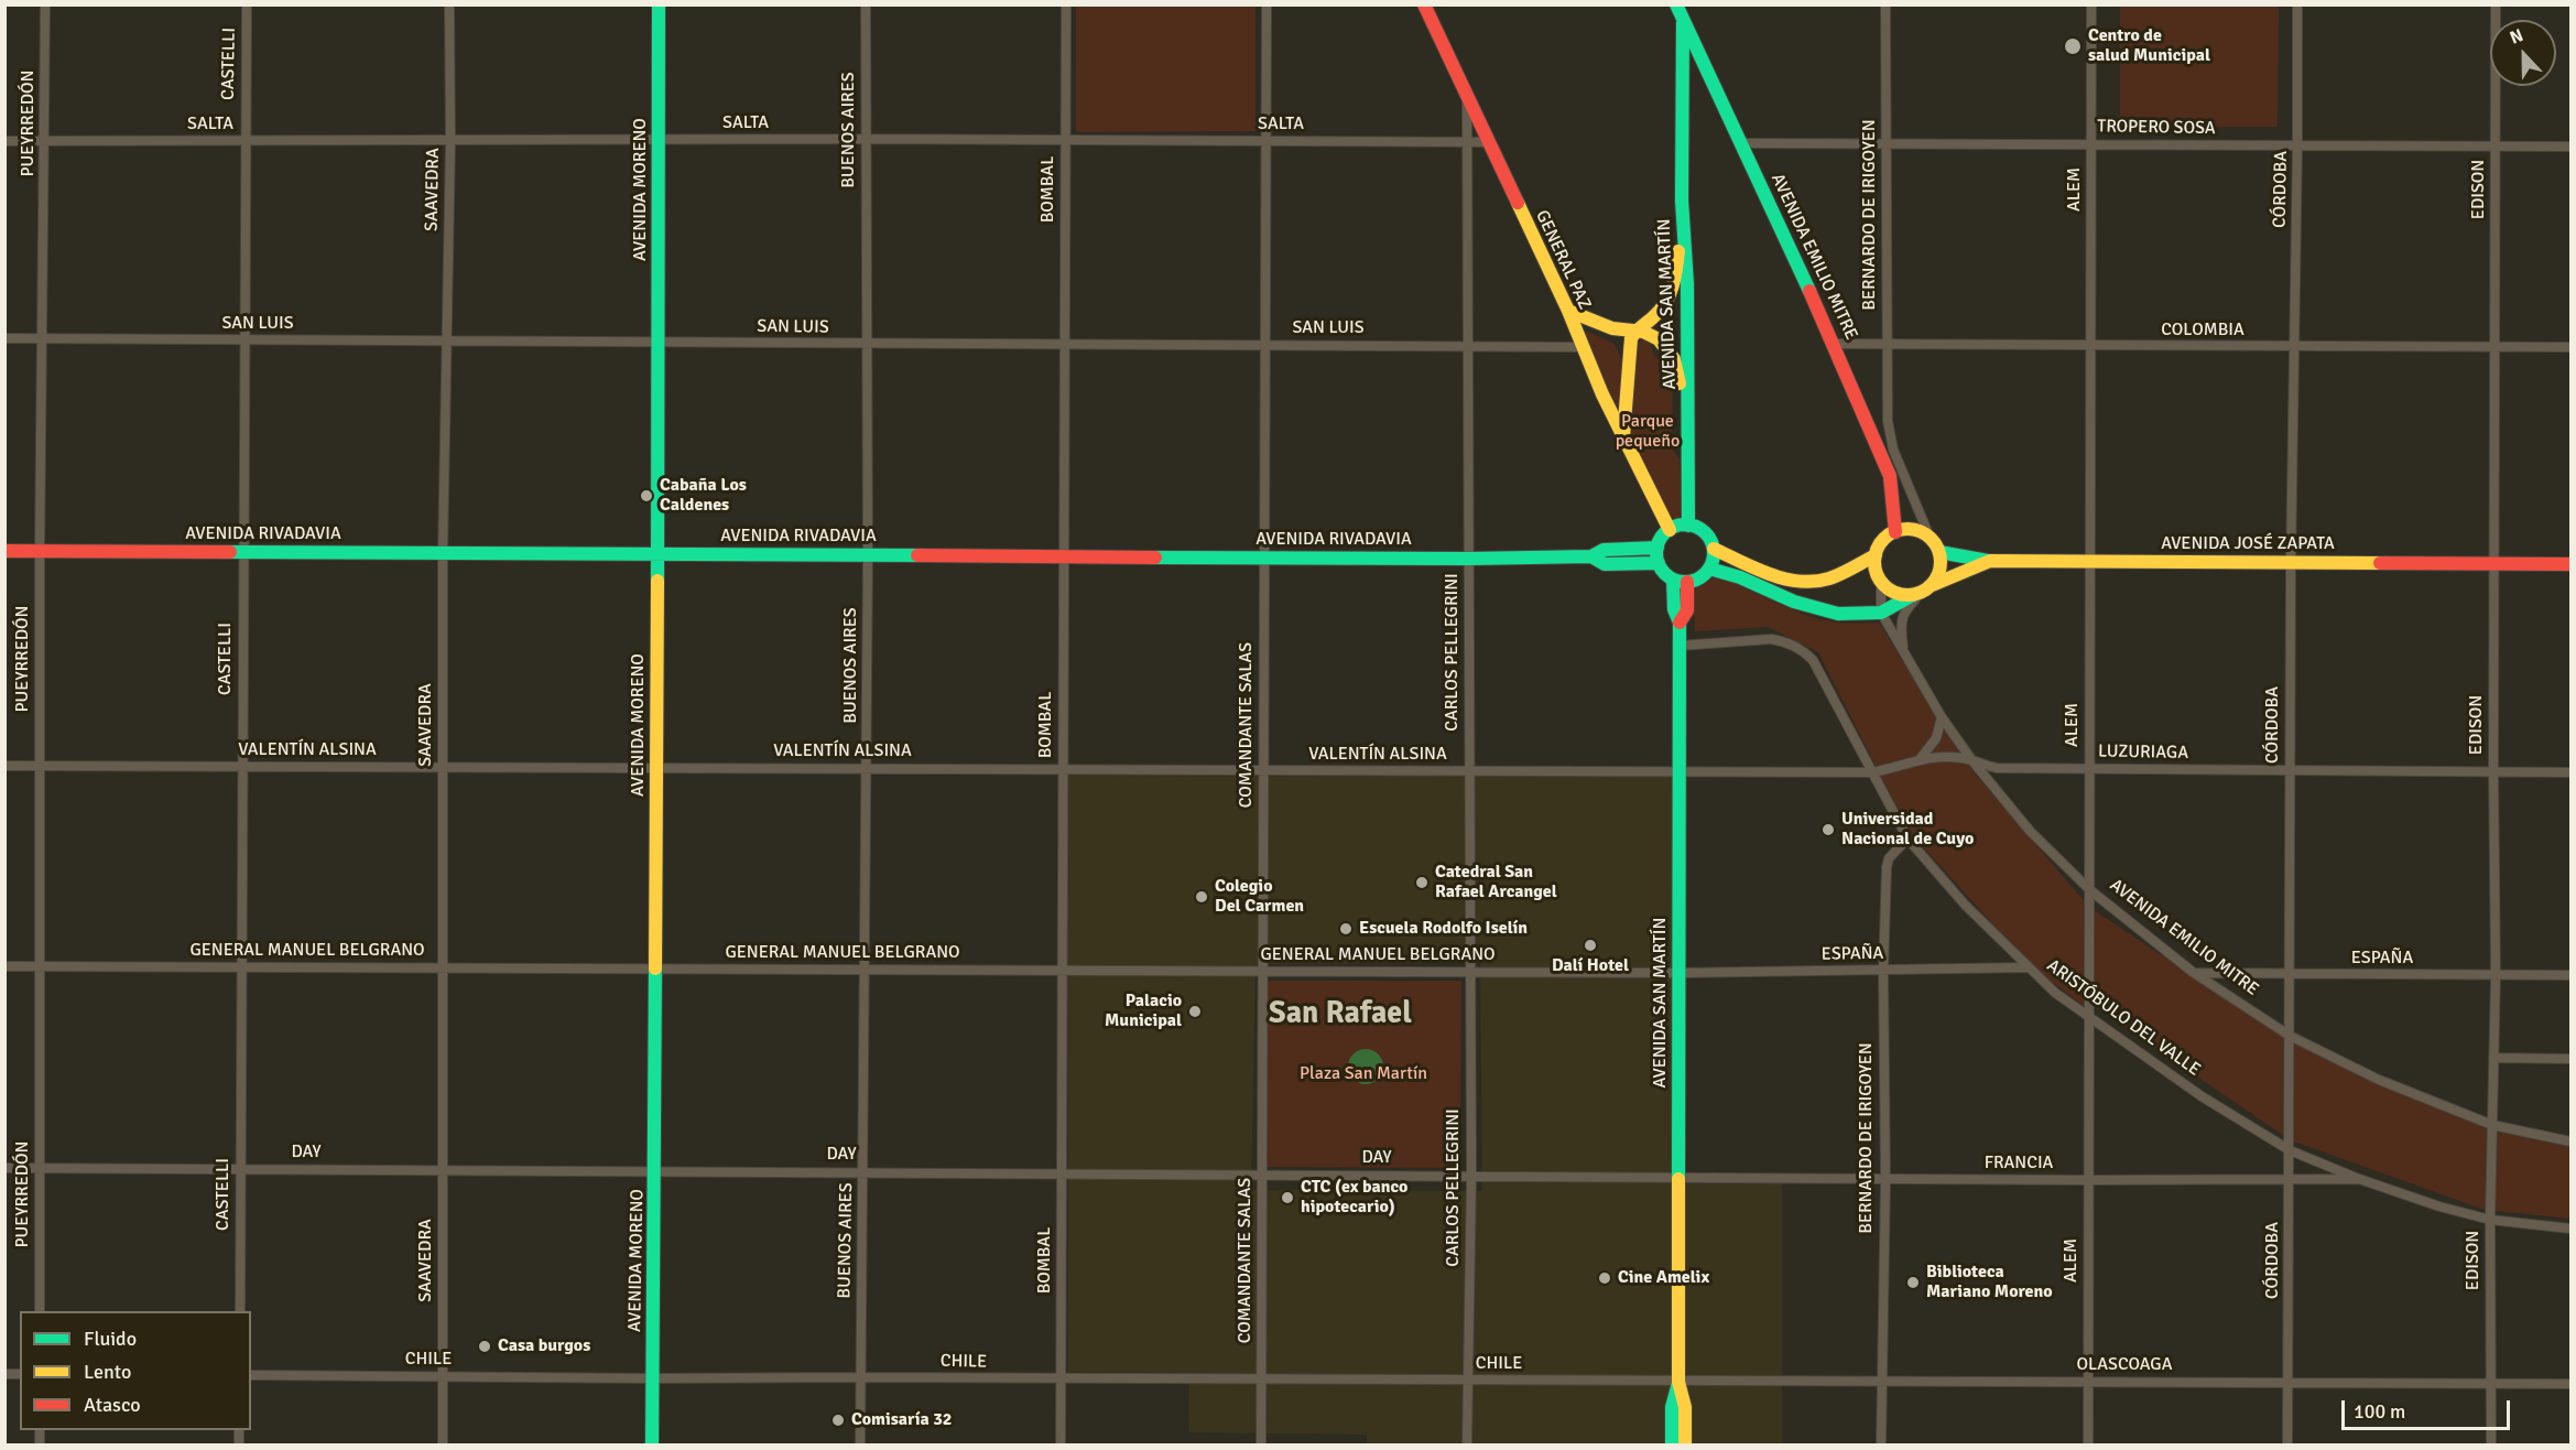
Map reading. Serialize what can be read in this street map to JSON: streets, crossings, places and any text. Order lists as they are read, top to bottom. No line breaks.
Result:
{"streets":{"main road":["AVENIDA MORENO","AVENIDA EMILIO MITRE","GENERAL PAZ","AVENIDA SAN MARTÍN","AVENIDA RIVADAVIA","AVENIDA JOSÉ ZAPATA"],"street":["CASTELLI","PUEYRREDÓN","SALTA","TROPERO SOSA","BUENOS AIRES","SAAVEDRA","BOMBAL","ALEM","CÓRDOBA","EDISON","BERNARDO DE IRIGOYEN","SAN LUIS","COLOMBIA","CARLOS PELLEGRINI","COMANDANTE SALAS","VALENTÍN ALSINA","LUZURIAGA","GENERAL MANUEL BELGRANO","ESPAÑA","ARISTÓBULO DEL VALLE","DAY","FRANCIA","CHILE","OLASCOAGA"]},"crossings":[["CASTELLI","SALTA"],["CASTELLI","SAN LUIS"],["CASTELLI","AVENIDA RIVADAVIA"],["CASTELLI","VALENTÍN ALSINA"],["CASTELLI","GENERAL MANUEL BELGRANO"],["CASTELLI","DAY"],["PUEYRREDÓN","SALTA"],["PUEYRREDÓN","SAN LUIS"],["PUEYRREDÓN","AVENIDA RIVADAVIA"],["PUEYRREDÓN","VALENTÍN ALSINA"],["PUEYRREDÓN","GENERAL MANUEL BELGRANO"],["PUEYRREDÓN","DAY"],["SALTA","BUENOS AIRES"],["SALTA","SAAVEDRA"],["SALTA","AVENIDA MORENO"],["SALTA","BOMBAL"],["SALTA","GENERAL PAZ"],["SALTA","CARLOS PELLEGRINI"],["SALTA","COMANDANTE SALAS"],["TROPERO SOSA","ALEM"],["TROPERO SOSA","CÓRDOBA"],["TROPERO SOSA","EDISON"],["TROPERO SOSA","BERNARDO DE IRIGOYEN"],["TROPERO SOSA","AVENIDA EMILIO MITRE"],["BUENOS AIRES","SAN LUIS"],["BUENOS AIRES","AVENIDA RIVADAVIA"],["BUENOS AIRES","VALENTÍN ALSINA"],["BUENOS AIRES","GENERAL MANUEL BELGRANO"],["BUENOS AIRES","DAY"],["BUENOS AIRES","CHILE"],["SAAVEDRA","SAN LUIS"],["SAAVEDRA","AVENIDA RIVADAVIA"],["SAAVEDRA","VALENTÍN ALSINA"],["SAAVEDRA","GENERAL MANUEL BELGRANO"],["SAAVEDRA","DAY"],["SAAVEDRA","CHILE"],["AVENIDA MORENO","SAN LUIS"],["AVENIDA MORENO","AVENIDA RIVADAVIA"],["AVENIDA MORENO","VALENTÍN ALSINA"],["AVENIDA MORENO","GENERAL MANUEL BELGRANO"],["AVENIDA MORENO","DAY"],["AVENIDA MORENO","CHILE"],["BOMBAL","SAN LUIS"],["BOMBAL","AVENIDA RIVADAVIA"],["BOMBAL","VALENTÍN ALSINA"],["BOMBAL","GENERAL MANUEL BELGRANO"],["BOMBAL","DAY"],["BOMBAL","CHILE"],["ALEM","AVENIDA EMILIO MITRE"],["ALEM","COLOMBIA"],["ALEM","AVENIDA JOSÉ ZAPATA"],["ALEM","LUZURIAGA"],["ALEM","ARISTÓBULO DEL VALLE"],["ALEM","FRANCIA"],["ALEM","OLASCOAGA"],["CÓRDOBA","AVENIDA EMILIO MITRE"],["CÓRDOBA","COLOMBIA"],["CÓRDOBA","AVENIDA JOSÉ ZAPATA"],["CÓRDOBA","LUZURIAGA"],["CÓRDOBA","ESPAÑA"],["CÓRDOBA","ARISTÓBULO DEL VALLE"],["CÓRDOBA","FRANCIA"],["CÓRDOBA","OLASCOAGA"],["EDISON","AVENIDA EMILIO MITRE"],["EDISON","COLOMBIA"],["EDISON","AVENIDA JOSÉ ZAPATA"],["EDISON","LUZURIAGA"],["EDISON","ESPAÑA"],["EDISON","ARISTÓBULO DEL VALLE"],["EDISON","OLASCOAGA"],["BERNARDO DE IRIGOYEN","AVENIDA EMILIO MITRE"],["BERNARDO DE IRIGOYEN","COLOMBIA"],["BERNARDO DE IRIGOYEN","AVENIDA JOSÉ ZAPATA"],["BERNARDO DE IRIGOYEN","ESPAÑA"],["BERNARDO DE IRIGOYEN","ARISTÓBULO DEL VALLE"],["BERNARDO DE IRIGOYEN","FRANCIA"],["BERNARDO DE IRIGOYEN","OLASCOAGA"],["AVENIDA EMILIO MITRE","AVENIDA SAN MARTÍN"],["AVENIDA EMILIO MITRE","COLOMBIA"],["AVENIDA EMILIO MITRE","AVENIDA JOSÉ ZAPATA"],["AVENIDA EMILIO MITRE","LUZURIAGA"],["AVENIDA EMILIO MITRE","ESPAÑA"],["GENERAL PAZ","AVENIDA SAN MARTÍN"],["GENERAL PAZ","SAN LUIS"],["GENERAL PAZ","AVENIDA RIVADAVIA"],["GENERAL PAZ","AVENIDA JOSÉ ZAPATA"],["GENERAL PAZ","CARLOS PELLEGRINI"],["AVENIDA SAN MARTÍN","AVENIDA RIVADAVIA"],["AVENIDA SAN MARTÍN","AVENIDA JOSÉ ZAPATA"],["AVENIDA SAN MARTÍN","VALENTÍN ALSINA"],["AVENIDA SAN MARTÍN","LUZURIAGA"],["AVENIDA SAN MARTÍN","GENERAL MANUEL BELGRANO"],["AVENIDA SAN MARTÍN","ESPAÑA"],["AVENIDA SAN MARTÍN","ARISTÓBULO DEL VALLE"],["AVENIDA SAN MARTÍN","DAY"],["AVENIDA SAN MARTÍN","FRANCIA"],["AVENIDA SAN MARTÍN","CHILE"],["AVENIDA SAN MARTÍN","OLASCOAGA"],["SAN LUIS","CARLOS PELLEGRINI"],["SAN LUIS","COMANDANTE SALAS"],["AVENIDA RIVADAVIA","AVENIDA JOSÉ ZAPATA"],["AVENIDA RIVADAVIA","CARLOS PELLEGRINI"],["AVENIDA RIVADAVIA","COMANDANTE SALAS"],["CARLOS PELLEGRINI","VALENTÍN ALSINA"],["CARLOS PELLEGRINI","GENERAL MANUEL BELGRANO"],["CARLOS PELLEGRINI","DAY"],["CARLOS PELLEGRINI","CHILE"],["COMANDANTE SALAS","VALENTÍN ALSINA"],["COMANDANTE SALAS","GENERAL MANUEL BELGRANO"],["COMANDANTE SALAS","DAY"],["COMANDANTE SALAS","CHILE"],["VALENTÍN ALSINA","LUZURIAGA"],["LUZURIAGA","ARISTÓBULO DEL VALLE"],["GENERAL MANUEL BELGRANO","ESPAÑA"],["ESPAÑA","ARISTÓBULO DEL VALLE"],["ARISTÓBULO DEL VALLE","FRANCIA"],["DAY","FRANCIA"],["CHILE","OLASCOAGA"]],"districts":["San Rafael"],"parks":["Parque pequeño","Plaza San Martín"],"places":["Centro de salud Municipal","Cabaña Los Caldenes","Universidad Nacional de Cuyo","Catedral San Rafael Arcangel","Colegio Del Carmen","Escuela Rodolfo Iselín","Dalí Hotel","Palacio Municipal","CTC (ex banco hipotecario)","Cine Amelix","Biblioteca Mariano Moreno","Casa burgos","Comisaría 32"],"legend":["Fluido","Lento","Atasco"],"scale_bar":"100 m","north":"top"}
